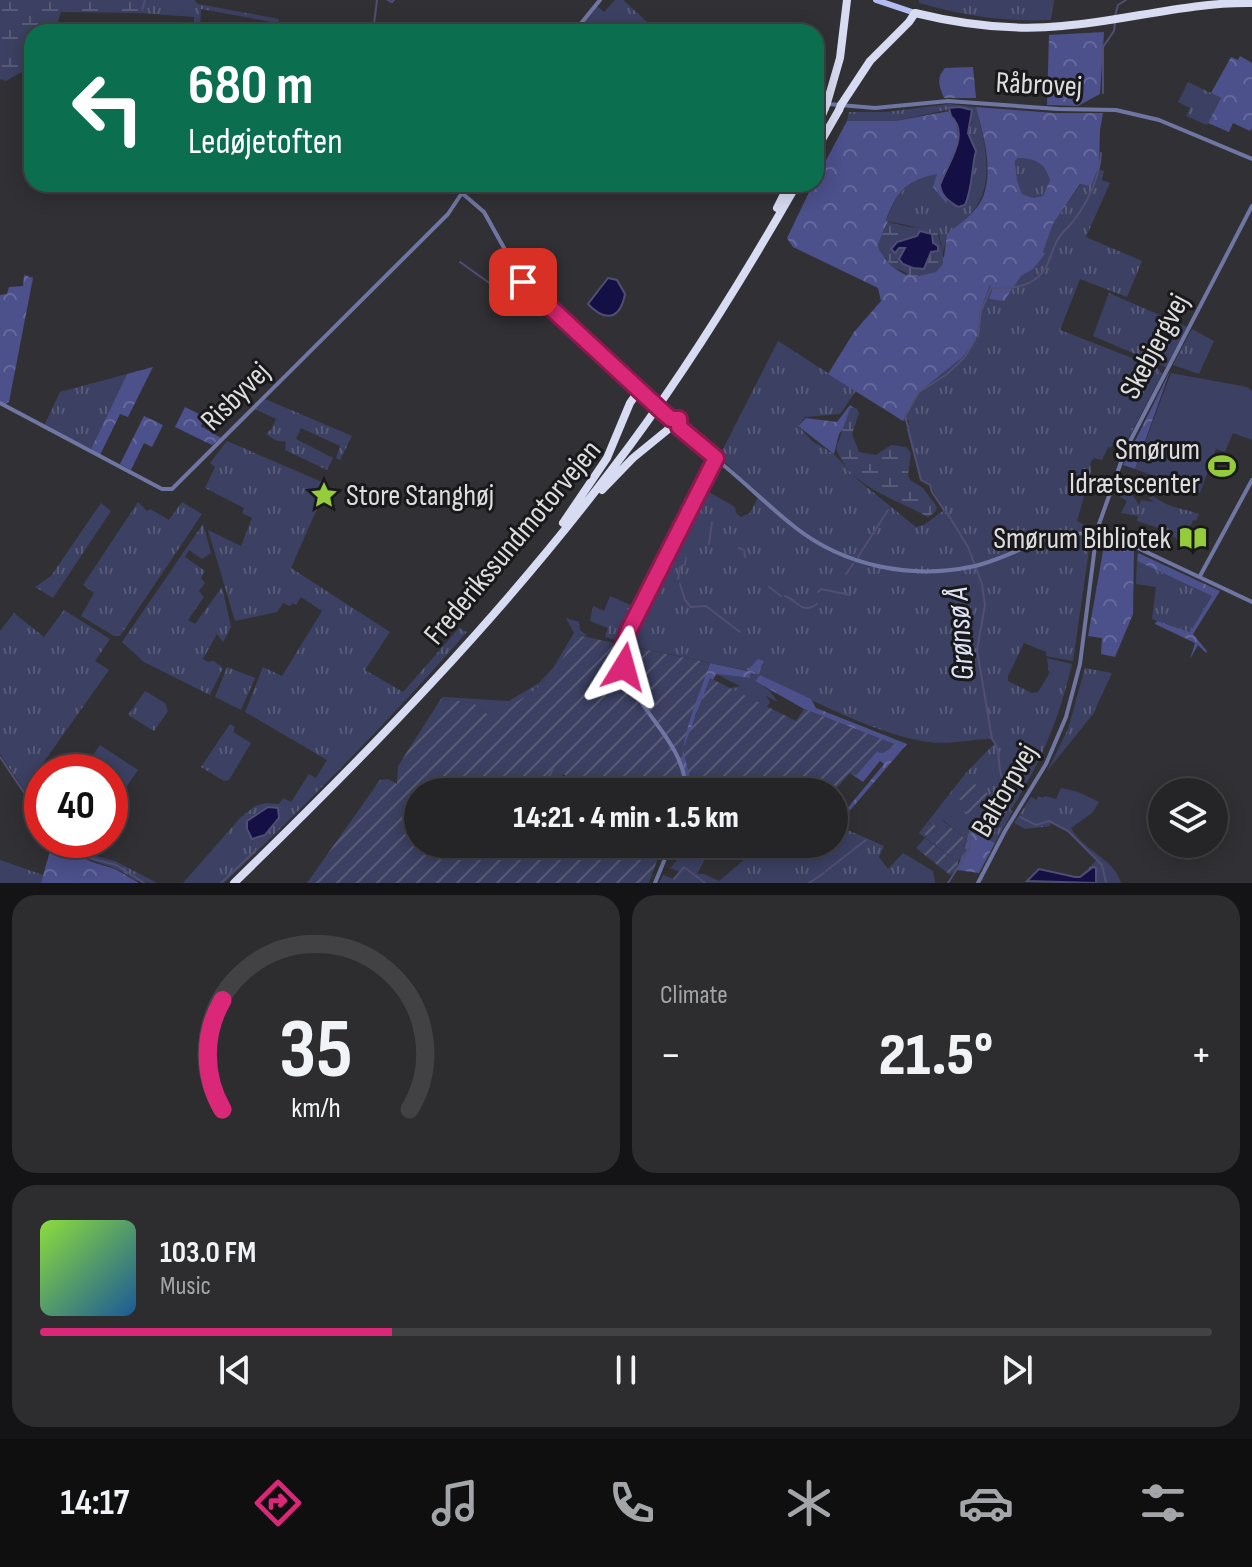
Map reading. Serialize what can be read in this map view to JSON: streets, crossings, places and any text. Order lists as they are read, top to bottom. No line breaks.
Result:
{"streets":{"highway":["Frederikssundmotorvejen"],"street":["Råbrovej","Skebjergvej","Risbyvej","Baltorpvej"]},"crossings":[["Skebjergvej","Baltorpvej"]],"water":["Grønsø Å"],"places":{"sports":["Smørum Idrætscenter"],"place":["Store Stanghøj"],"library":["Smørum Bibliotek"]},"page":{"turn":["680 m","Ledøjetoften"],"limit":"40","trip":"14:21 · 4 min · 1.5 km","tile":"Climate","heat":["−","21.5°","+"],"song":["103.0 FM","Music"],"tabs":"14:17","gauge":["35","km/h"]}}
